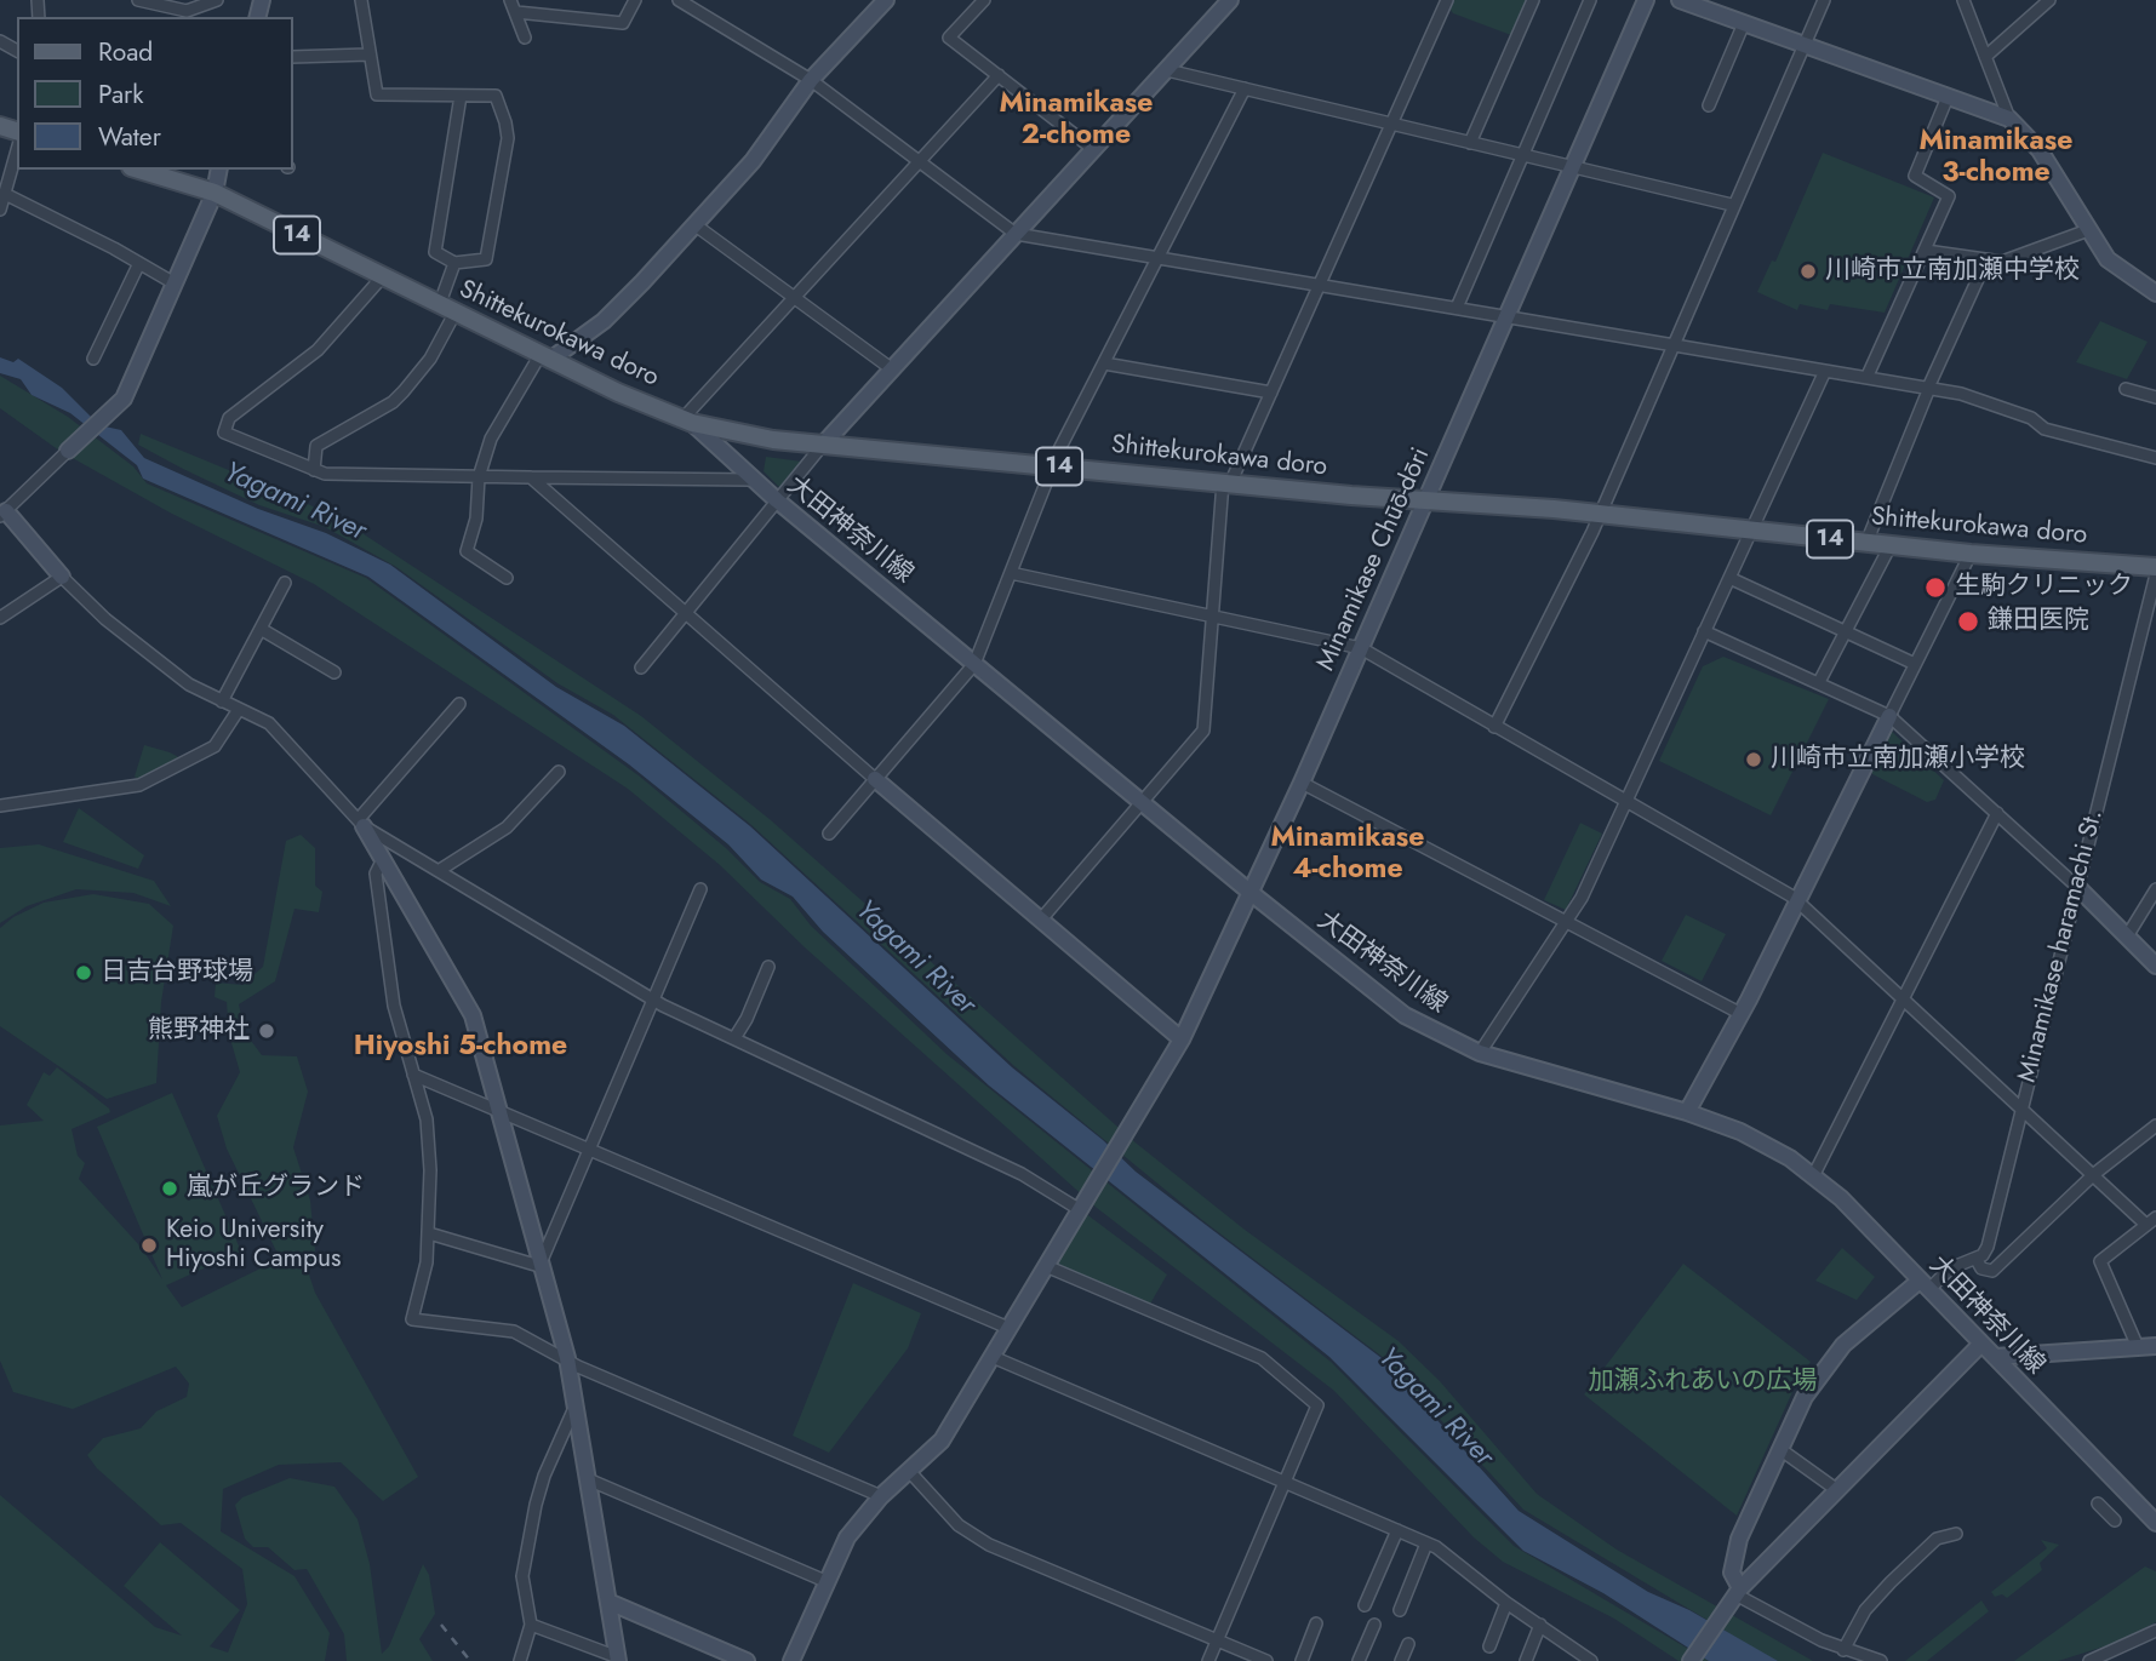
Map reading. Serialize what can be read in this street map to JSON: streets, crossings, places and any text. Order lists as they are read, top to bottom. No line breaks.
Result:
{"streets":{"main road":["14","Shittekurokawa doro"],"street":["大田神奈川線","Minamikase Chūō-dōri","Minamikase haramachi St."]},"crossings":[["Shittekurokawa doro","大田神奈川線"],["Shittekurokawa doro","Minamikase Chūō-dōri"],["大田神奈川線","Minamikase Chūō-dōri"]],"districts":["Minamikase 2-chome","Minamikase 3-chome","Minamikase 4-chome","Hiyoshi 5-chome"],"water":["Yagami River"],"parks":["加瀬ふれあいの広場"],"places":["川崎市立南加瀬中学校","生駒クリニック","鎌田医院","川崎市立南加瀬小学校","日吉台野球場","熊野神社","嵐が丘グランド","Keio University Hiyoshi Campus"],"legend":["Road","Park","Water"]}
